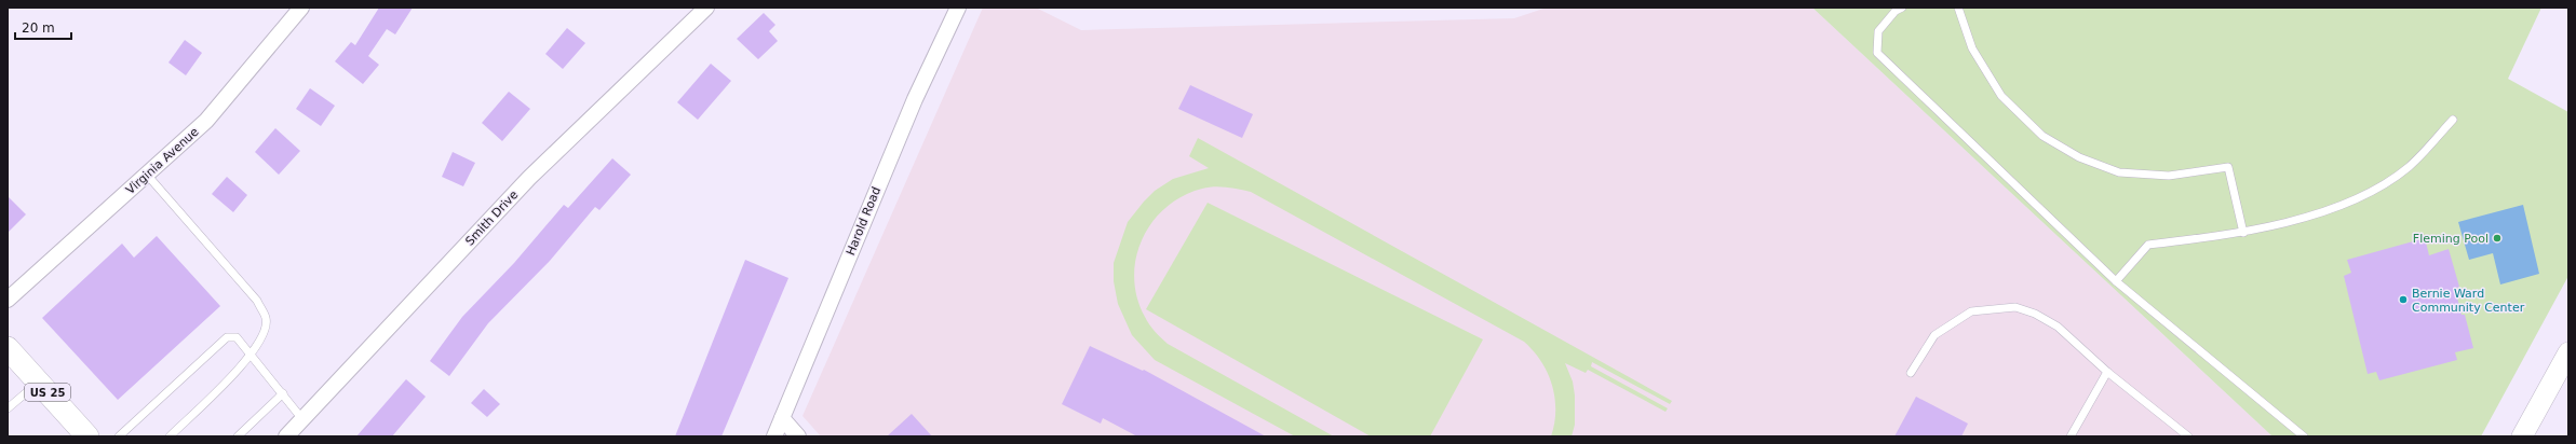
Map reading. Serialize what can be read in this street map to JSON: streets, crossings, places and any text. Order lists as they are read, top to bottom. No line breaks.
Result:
{"streets":{"main road":["US 25"],"street":["Virginia Avenue","Smith Drive","Harold Road"]},"places":["Fleming Pool","Bernie Ward Community Center"],"scale_bar":"20 m"}
